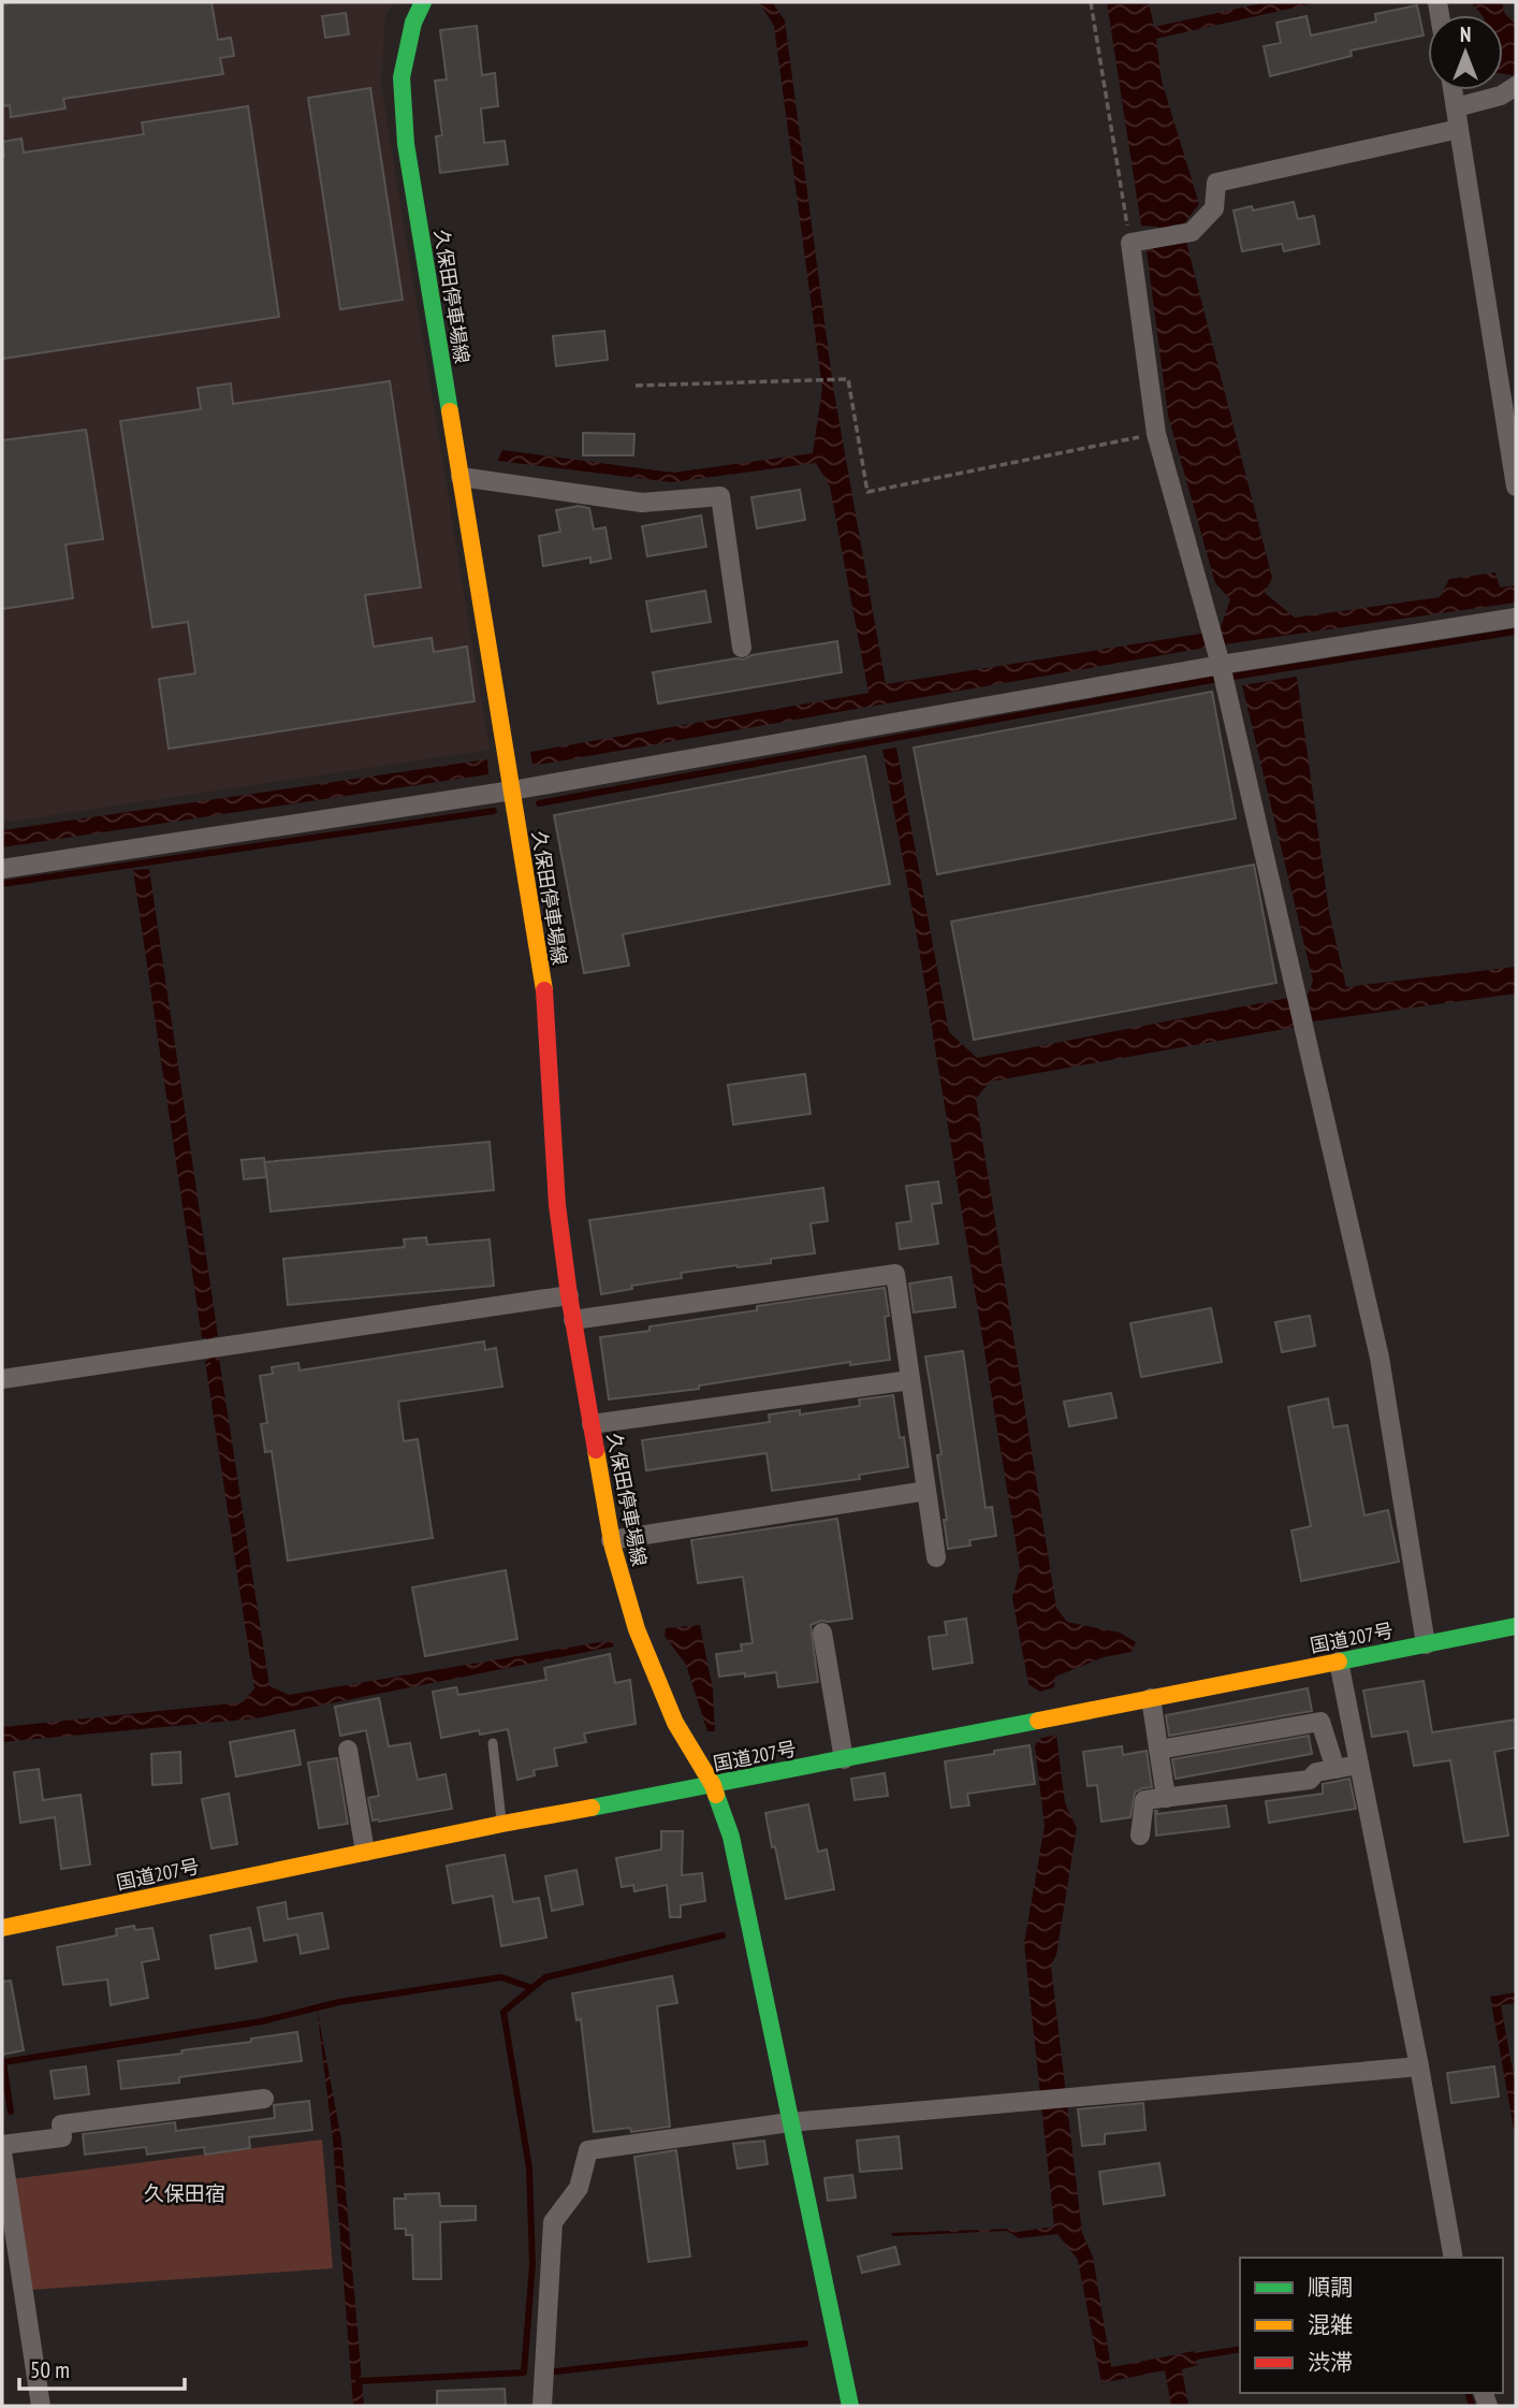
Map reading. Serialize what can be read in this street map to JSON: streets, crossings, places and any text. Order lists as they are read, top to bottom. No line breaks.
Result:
{"streets":{"main road":["久保田停車場線","国道207号"]},"crossings":[["久保田停車場線","国道207号"]],"districts":["久保田宿"],"legend":["順調","混雑","渋滞"],"scale_bar":"50 m","north":"top"}
